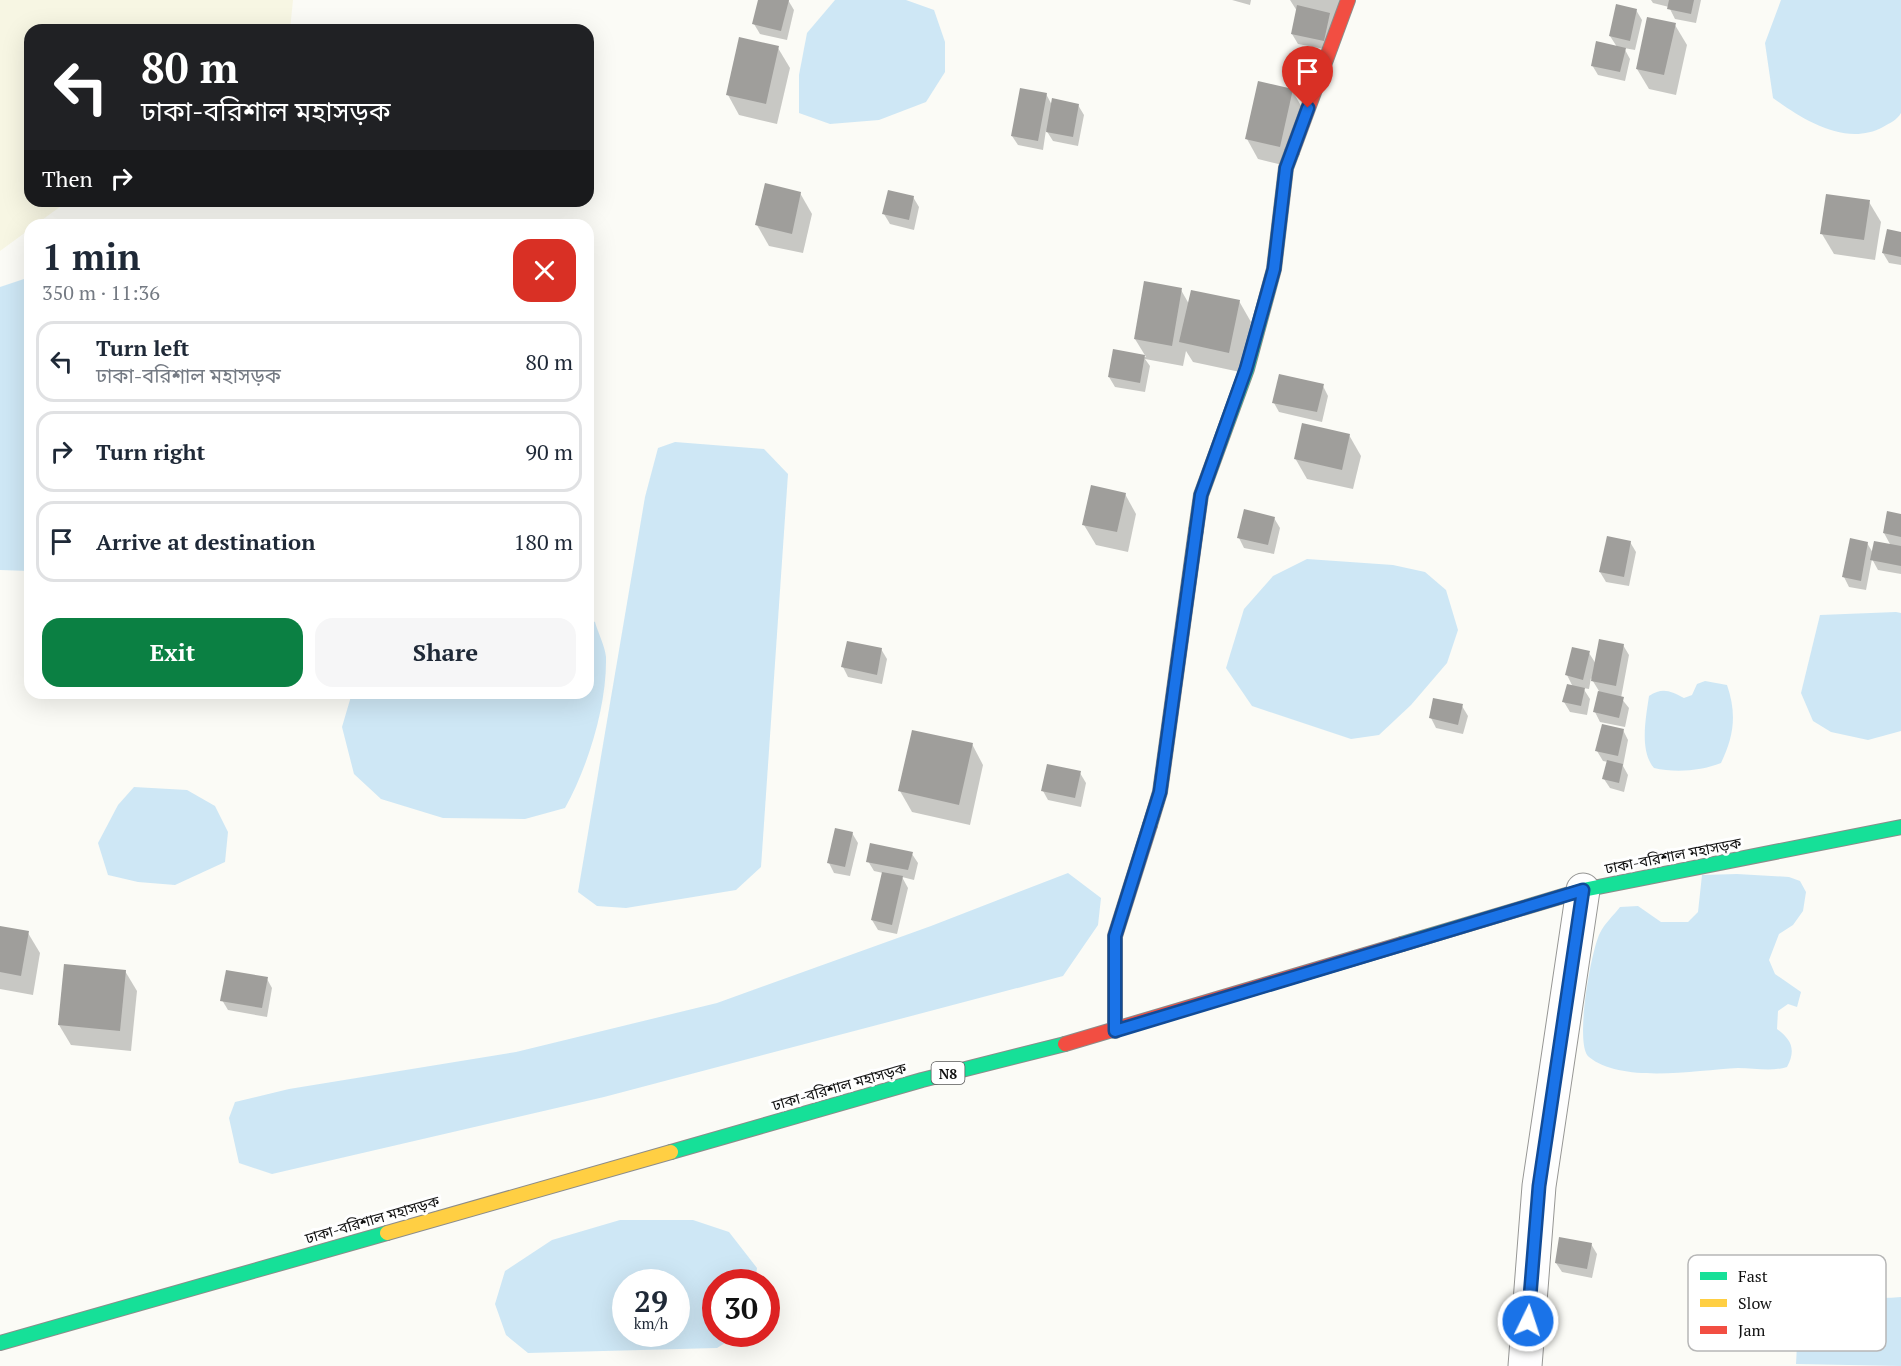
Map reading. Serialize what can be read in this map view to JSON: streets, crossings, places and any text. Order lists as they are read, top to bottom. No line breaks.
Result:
{"streets":{"main road":["ঢাকা-বরিশাল মহাসড়ক","N8"]},"legend":["Fast","Slow","Jam"],"page":{"turn":["80 m","ঢাকা-বরিশাল মহাসড়ক"],"then":"Then","heading":["1 min","350 m · 11:36"],"list":[{"name":"Turn left","note":"ঢাকা-বরিশাল মহাসড়ক","value":"80 m"},{"name":"Turn right","value":"90 m"},{"name":"Arrive at destination","value":"180 m"}],"buttons":["Exit","Share"],"speed":"29 km/h","limit":"30"}}
